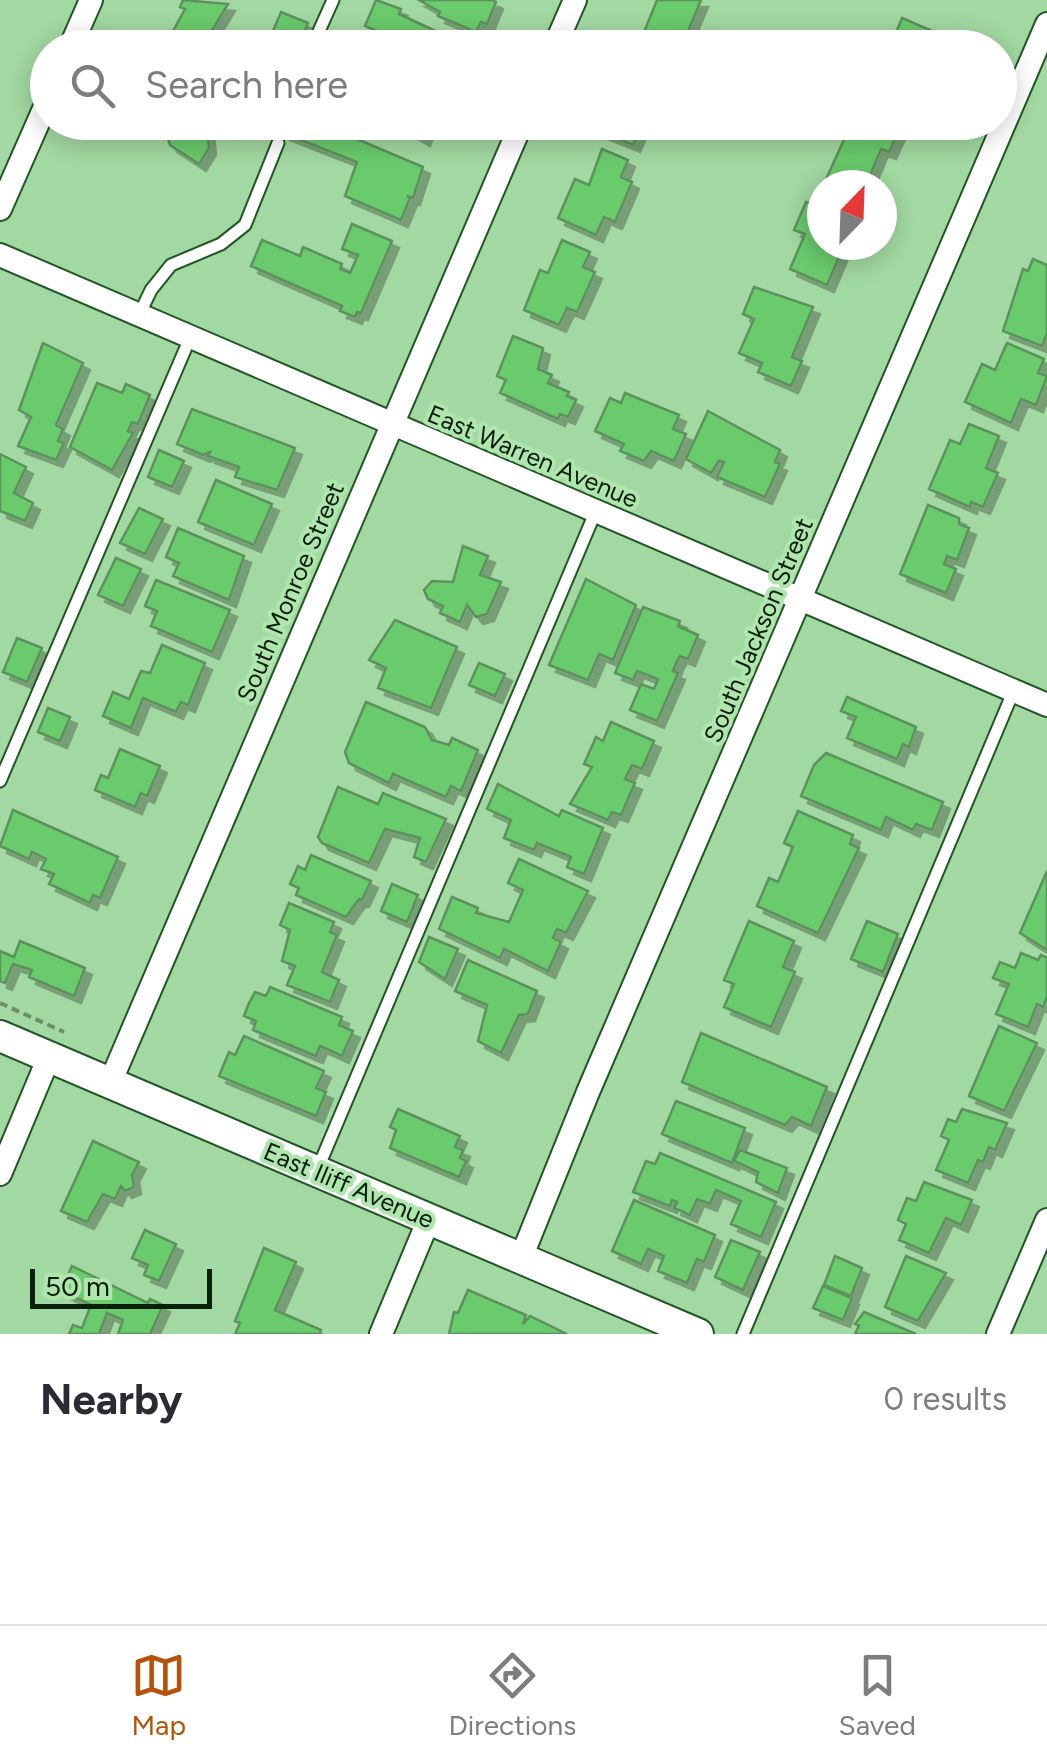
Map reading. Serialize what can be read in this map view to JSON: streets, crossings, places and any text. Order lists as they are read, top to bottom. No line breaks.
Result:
{"streets":{"street":["East Warren Avenue","South Monroe Street","South Jackson Street","East Iliff Avenue"]},"crossings":[["East Warren Avenue","South Monroe Street"],["East Warren Avenue","South Jackson Street"],["South Monroe Street","East Iliff Avenue"],["South Jackson Street","East Iliff Avenue"]],"scale_bar":"50 m","north":"top right","page":{"search":"Search here","scale":"50 m","heading":["Nearby","0 results"],"nav":["Map","Directions","Saved"]}}
